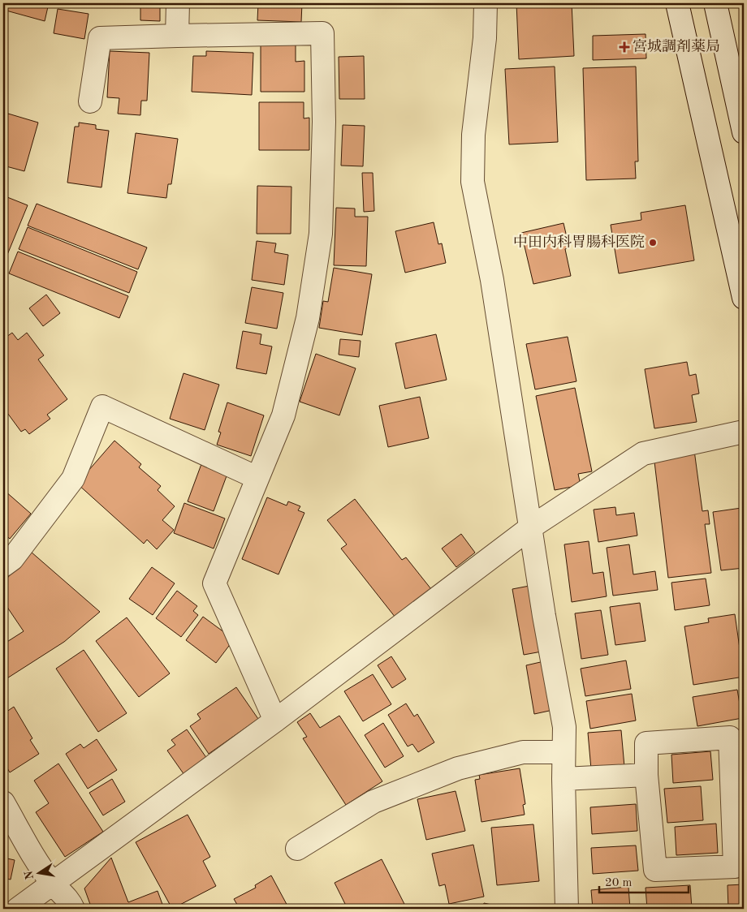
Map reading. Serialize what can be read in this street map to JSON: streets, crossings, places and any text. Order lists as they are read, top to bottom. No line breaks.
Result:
{"places":{"health":["宮城調剤薬局"],"other":["中田内科胃腸科医院"]},"scale_bar":"20 m","north":"left"}
